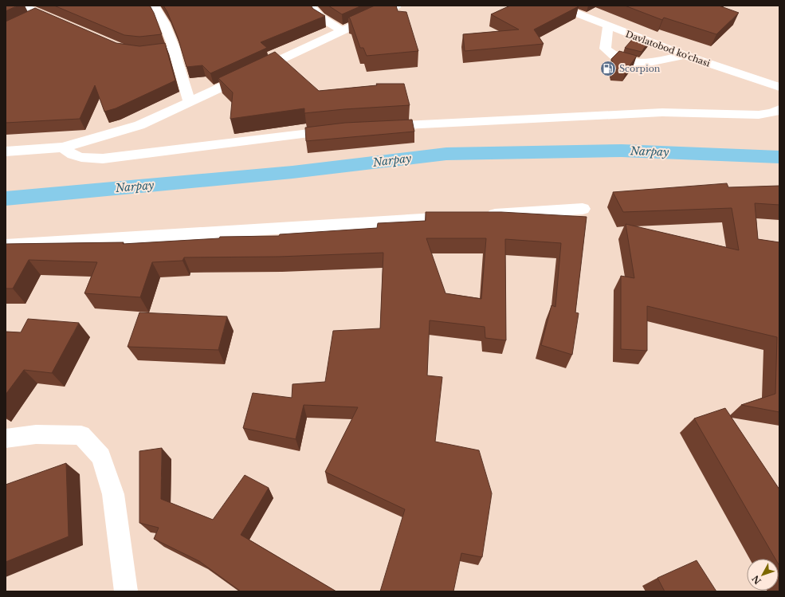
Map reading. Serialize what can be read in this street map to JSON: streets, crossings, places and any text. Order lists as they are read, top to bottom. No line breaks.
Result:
{"streets":{"street":["Davlatobod ko'chasi"]},"water":["Narpay"],"places":{"fuel station":["Scorpion"]},"north":"bottom left"}
